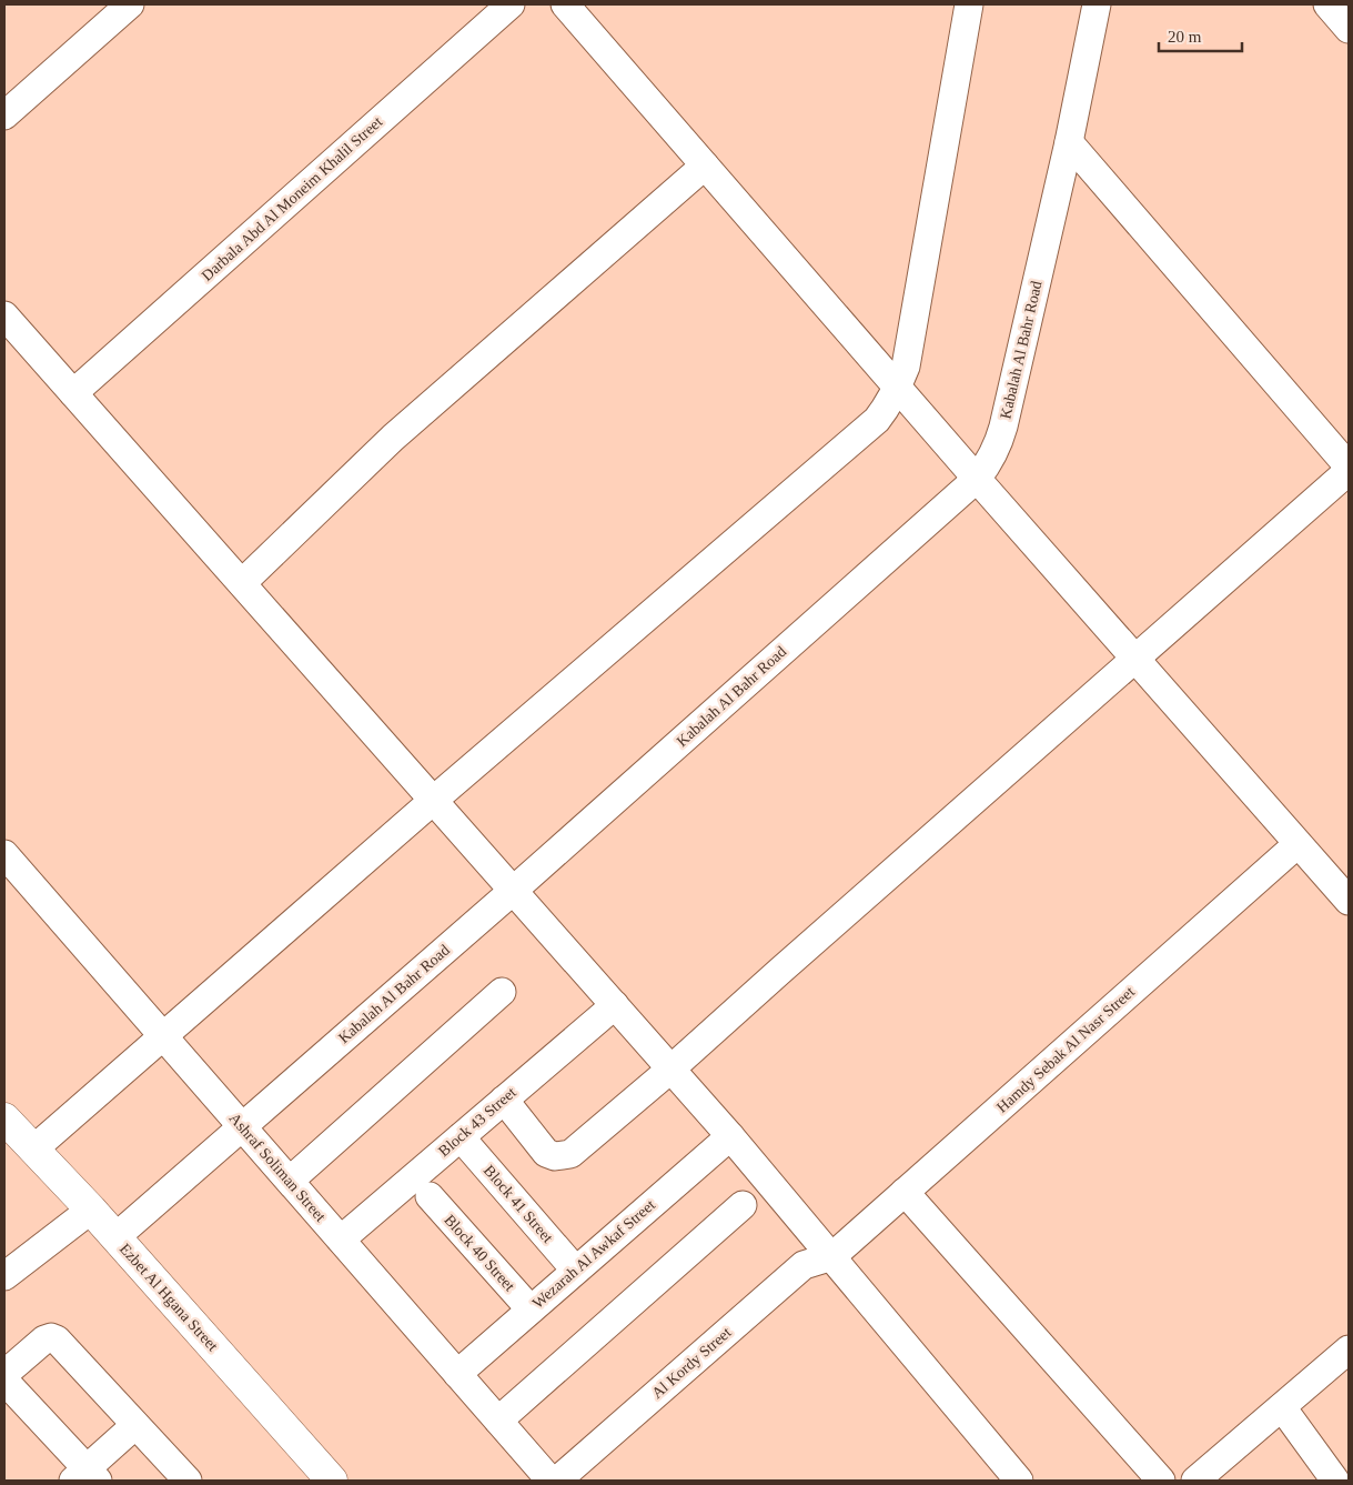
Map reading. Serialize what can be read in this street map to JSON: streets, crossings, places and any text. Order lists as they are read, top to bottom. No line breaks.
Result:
{"streets":{"street":["Darbala Abd Al Moneim Khalil Street","Kabalah Al Bahr Road","Hamdy Sebak Al Nasr Street","Block 43 Street","Ashraf Soliman Street","Block 41 Street","Block 40 Street","Wezarah Al Awkaf Street","Ezbet Al Hgana Street","Al Kordy Street"]},"crossings":[["Kabalah Al Bahr Road","Ashraf Soliman Street"],["Kabalah Al Bahr Road","Ezbet Al Hgana Street"],["Hamdy Sebak Al Nasr Street","Al Kordy Street"],["Block 43 Street","Ashraf Soliman Street"],["Block 43 Street","Block 41 Street"],["Ashraf Soliman Street","Wezarah Al Awkaf Street"],["Block 41 Street","Wezarah Al Awkaf Street"],["Block 40 Street","Wezarah Al Awkaf Street"]],"scale_bar":"20 m"}
